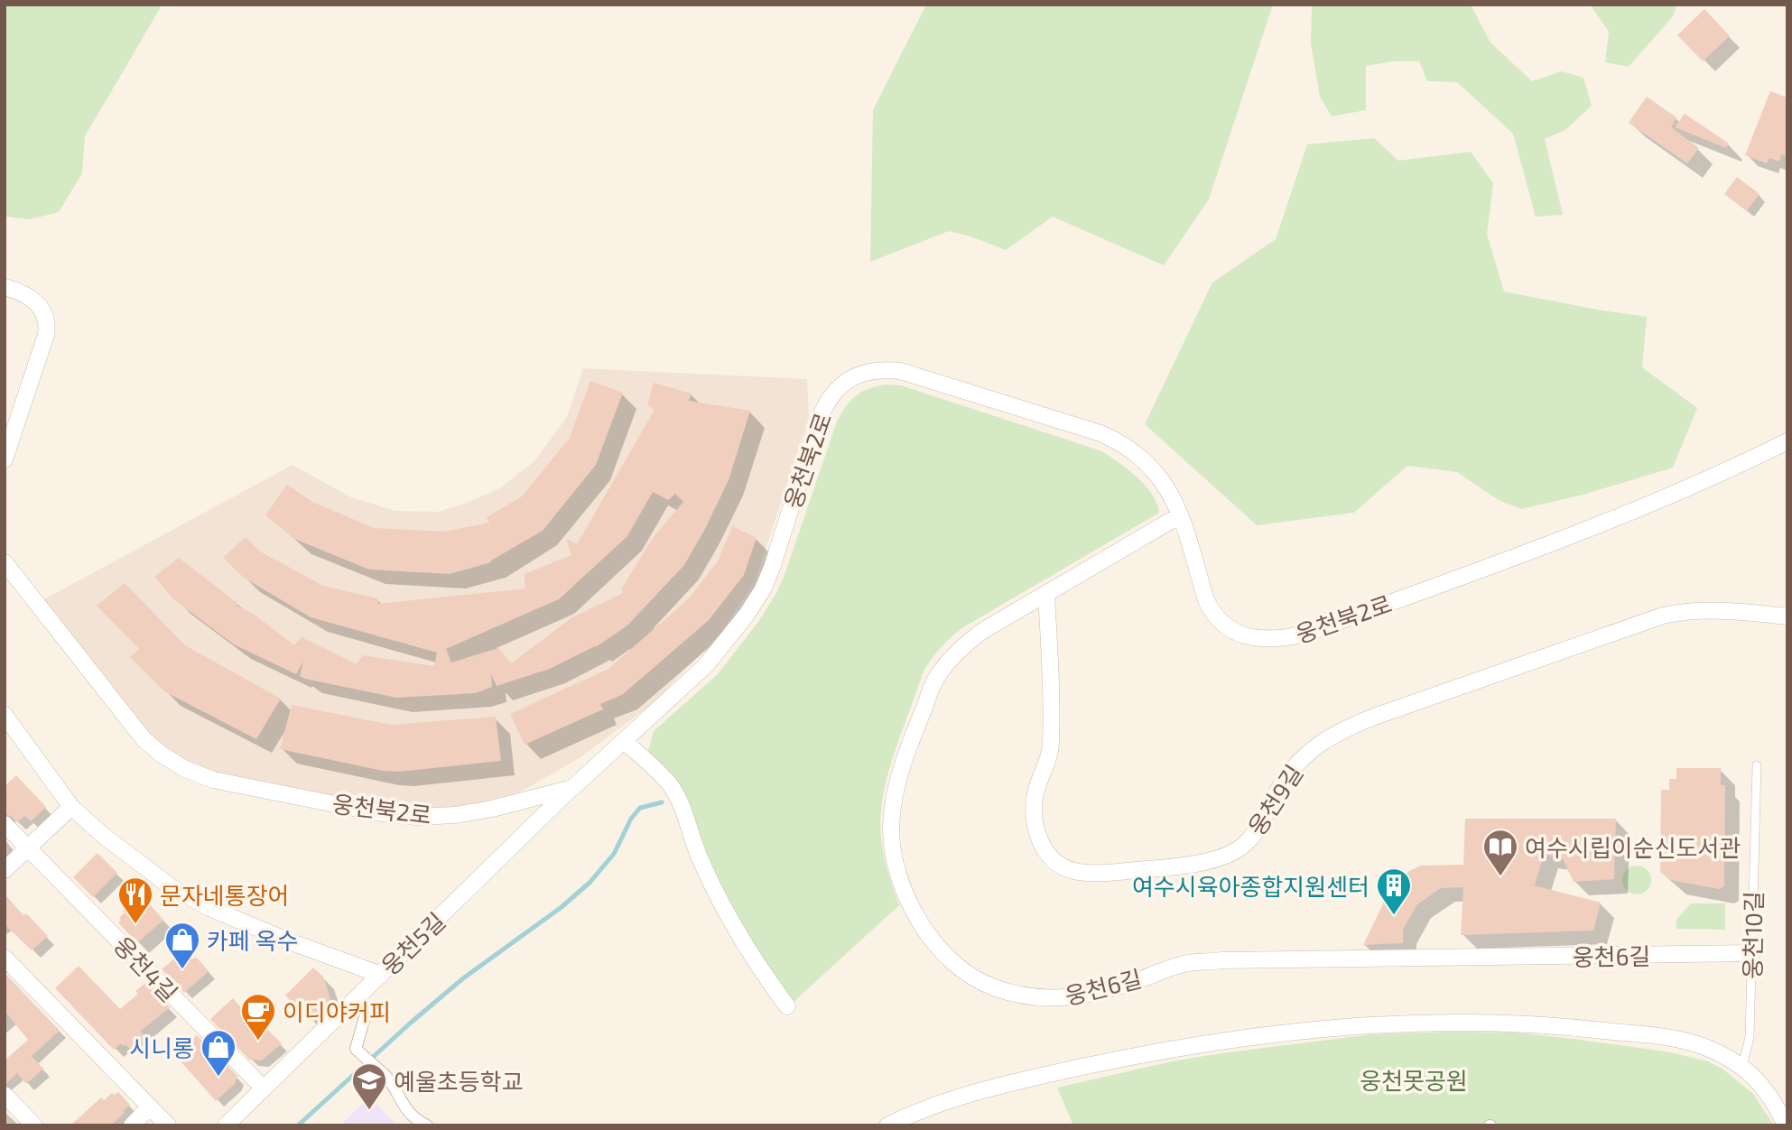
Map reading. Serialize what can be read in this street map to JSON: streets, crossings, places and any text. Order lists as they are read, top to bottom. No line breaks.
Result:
{"streets":{"street":["웅천북2로","웅천9길","웅천5길","웅천6길","웅천4길"],"lane":["웅천10길"]},"crossings":[["웅천북2로","웅천5길"],["웅천북2로","웅천6길"],["웅천9길","웅천6길"],["웅천10길","웅천6길"],["웅천5길","웅천4길"]],"parks":["웅천못공원"],"places":{"library":["여수시립이순신도서관"],"building":["여수시육아종합지원센터"],"restaurant":["문자네통장어"],"shop":["카페 옥수","시니롱"],"cafe":["이디야커피"],"school or university":["예울초등학교"]}}
